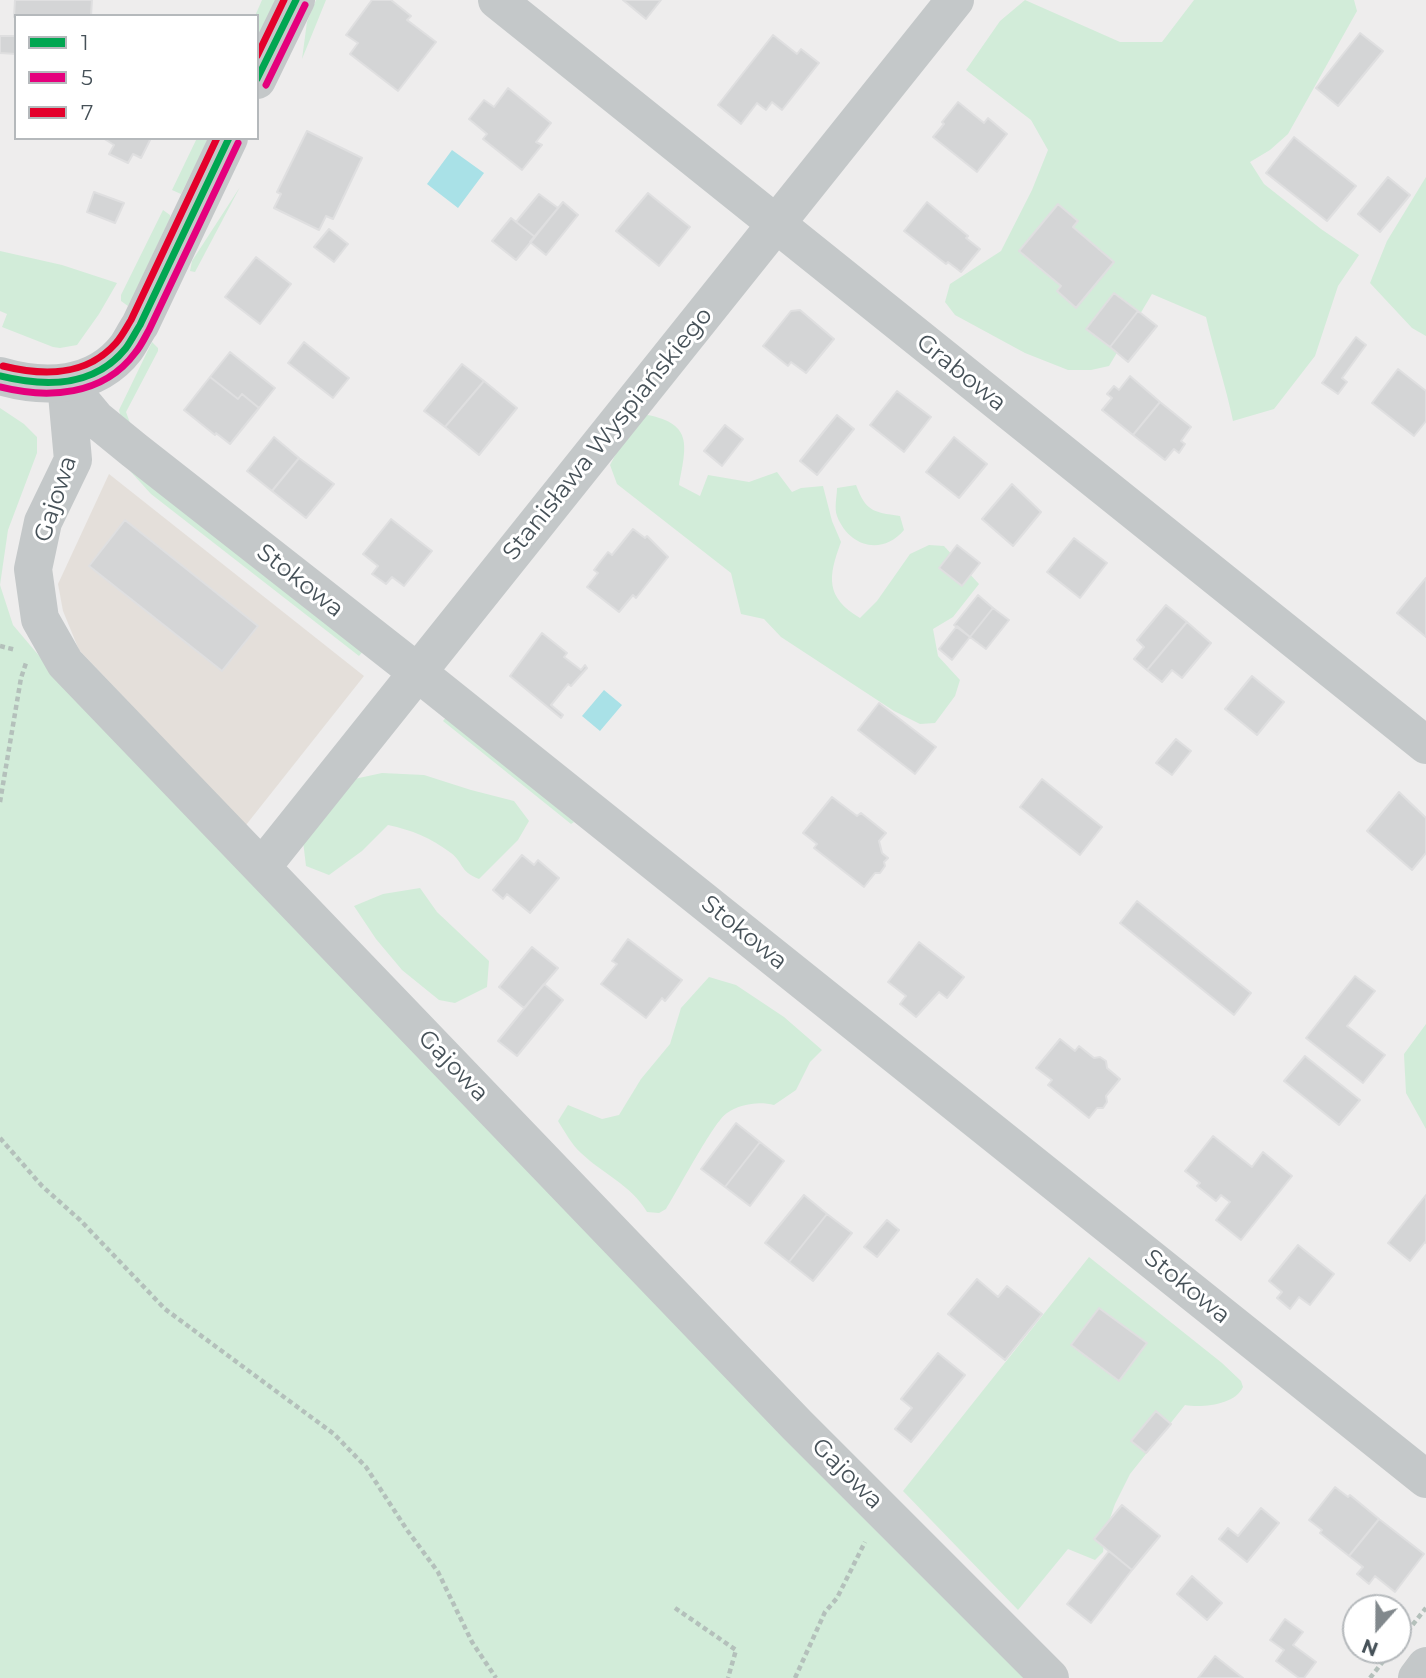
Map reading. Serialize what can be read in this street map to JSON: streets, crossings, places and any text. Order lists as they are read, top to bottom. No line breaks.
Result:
{"streets":{"street":["Grabowa","Stanisława Wyspiańskiego","Gajowa","Stokowa"]},"crossings":[["Grabowa","Stanisława Wyspiańskiego"],["Stanisława Wyspiańskiego","Gajowa"],["Stanisława Wyspiańskiego","Stokowa"],["Gajowa","Stokowa"]],"lines":["transit line 1","transit line 7","transit line 5"],"legend":["1","5","7"],"north":"bottom"}
